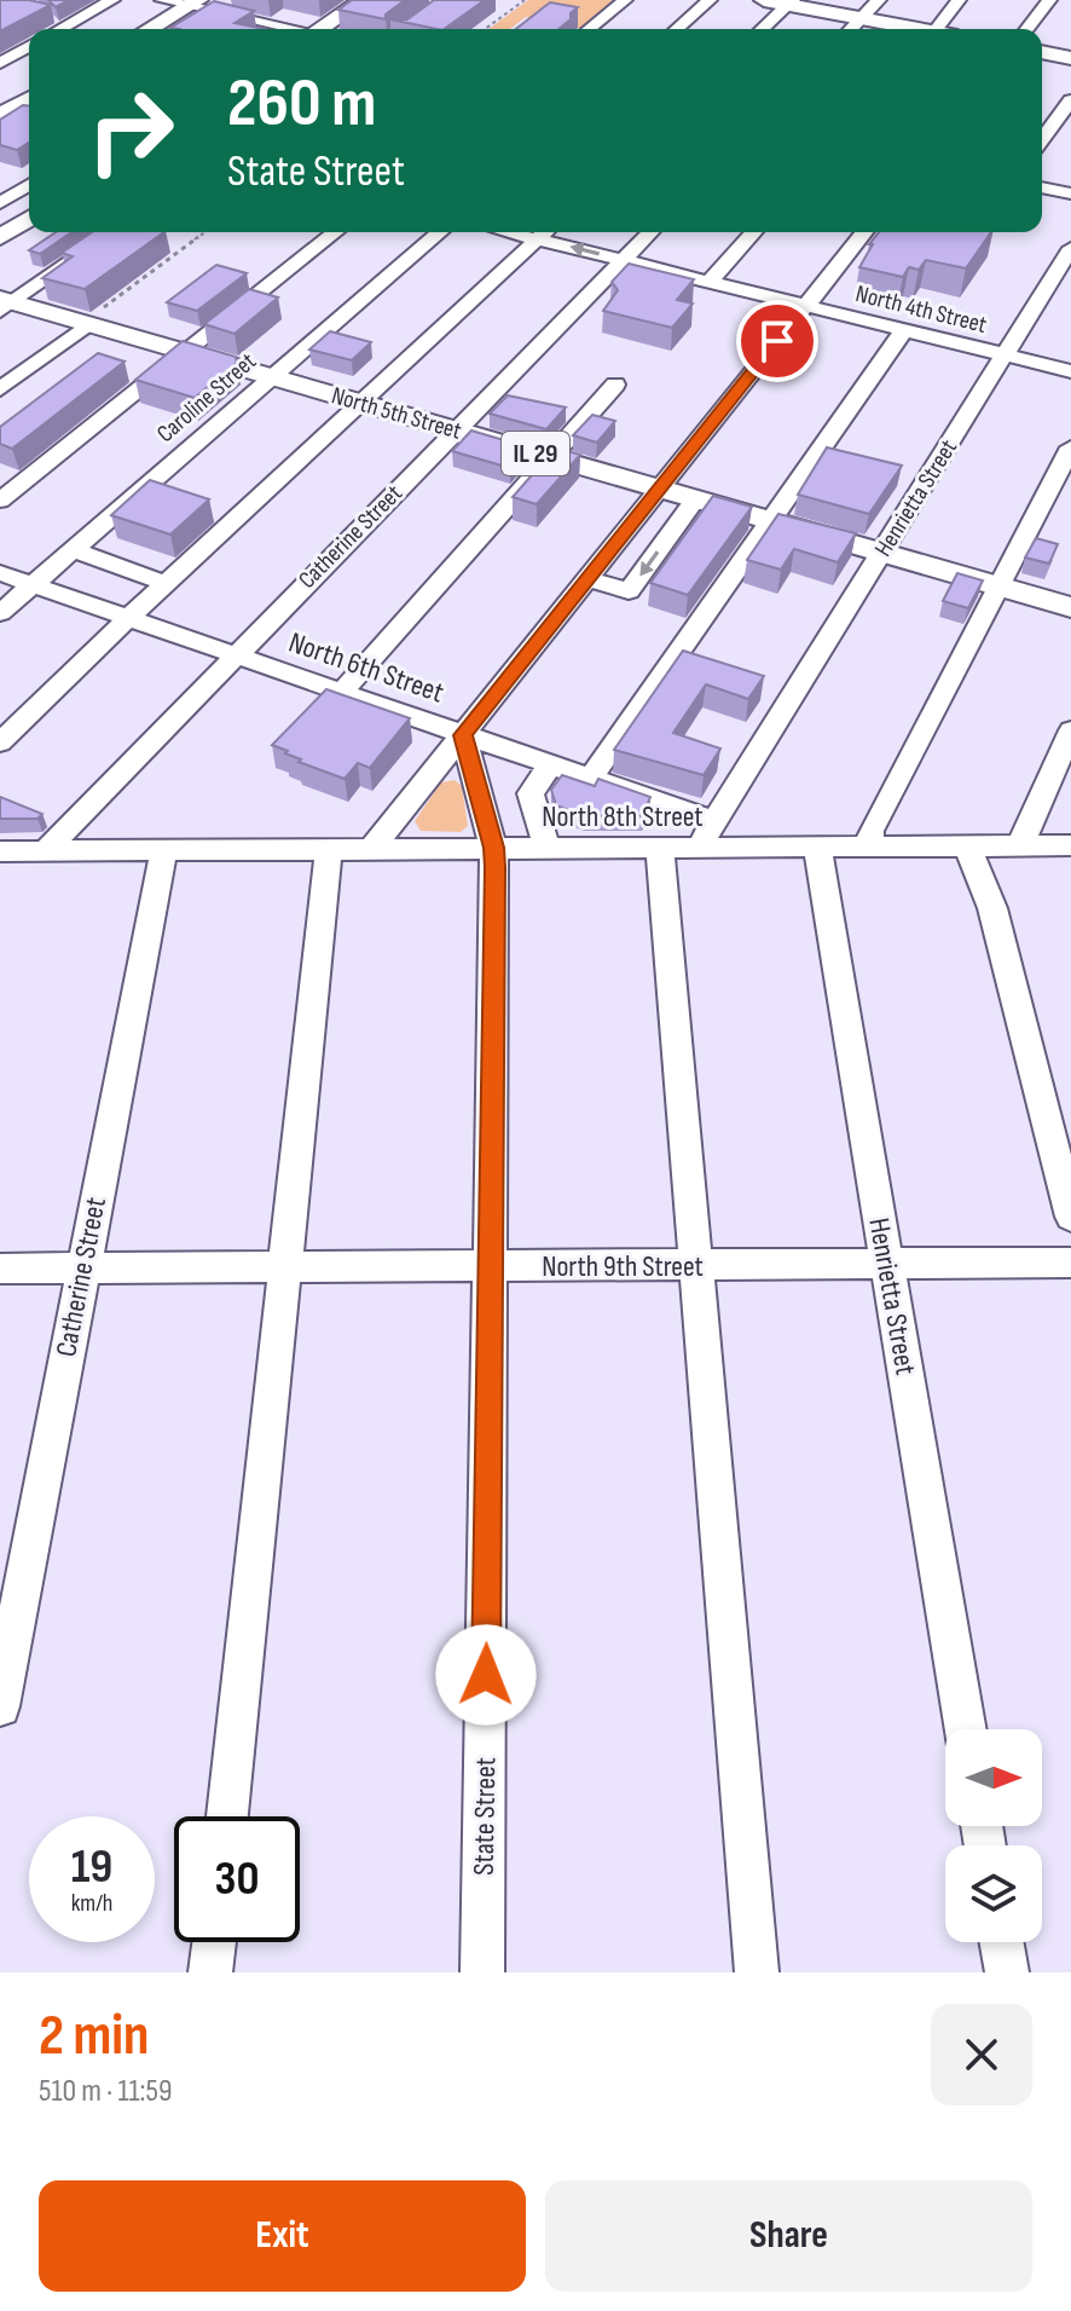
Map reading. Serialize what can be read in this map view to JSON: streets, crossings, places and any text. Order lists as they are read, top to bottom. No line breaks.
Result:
{"streets":{"main road":["North 5th Street","IL 29"],"street":["North 4th Street","Caroline Street","Henrietta Street","Catherine Street","North 6th Street","North 8th Street","North 9th Street","State Street"]},"crossings":[["North 4th Street","Henrietta Street"],["North 4th Street","Catherine Street"],["Caroline Street","North 5th Street"],["Caroline Street","North 6th Street"],["North 5th Street","Henrietta Street"],["North 5th Street","Catherine Street"],["Henrietta Street","North 6th Street"],["Henrietta Street","North 8th Street"],["Henrietta Street","North 9th Street"],["Catherine Street","North 6th Street"],["Catherine Street","North 8th Street"],["Catherine Street","North 9th Street"],["North 6th Street","State Street"],["North 8th Street","State Street"],["North 9th Street","State Street"]],"north":"right","page":{"turn":["260 m","State Street"],"speed":"19 km/h","limit":"30","heading":["2 min","510 m · 11:59"],"buttons":["Exit","Share"]}}
